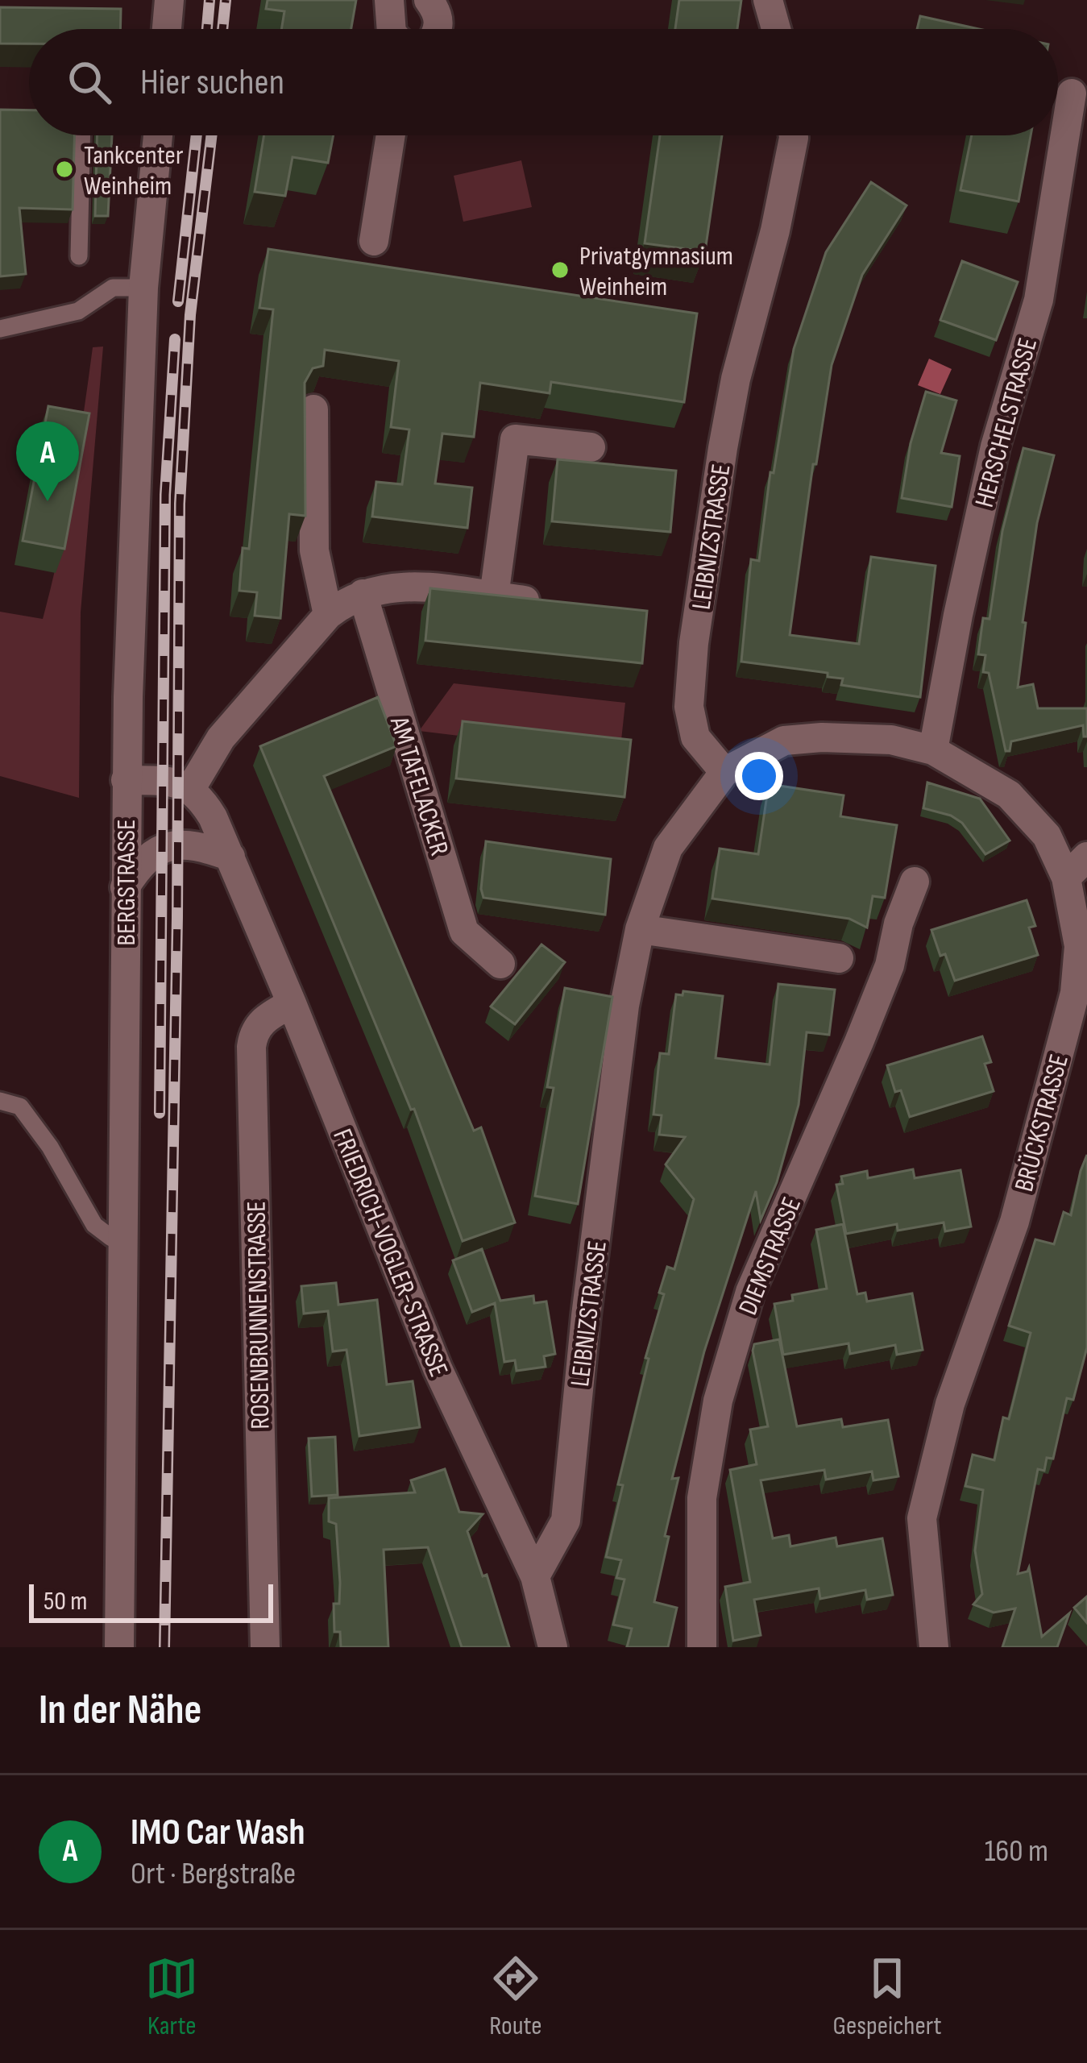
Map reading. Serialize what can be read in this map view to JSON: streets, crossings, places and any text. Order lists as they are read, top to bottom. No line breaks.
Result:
{"streets":{"street":["HERSCHELSTRASSE","LEIBNIZSTRASSE","AM TAFELACKER","BERGSTRASSE","BRÜCKSTRASSE","FRIEDRICH-VOGLER-STRASSE","DIEMSTRASSE","ROSENBRUNNENSTRASSE"]},"crossings":[["HERSCHELSTRASSE","BRÜCKSTRASSE"],["LEIBNIZSTRASSE","BRÜCKSTRASSE"],["LEIBNIZSTRASSE","FRIEDRICH-VOGLER-STRASSE"],["FRIEDRICH-VOGLER-STRASSE","ROSENBRUNNENSTRASSE"]],"places":["Tankcenter Weinheim","Privatgymnasium Weinheim"],"scale_bar":"50 m","page":{"search":"Hier suchen","pins":"A","scale":"50 m","heading":"In der Nähe","list":[{"mark":"A","name":"IMO Car Wash","note":"Ort · Bergstraße","value":"160 m"}],"nav":["Karte","Route","Gespeichert"]}}
